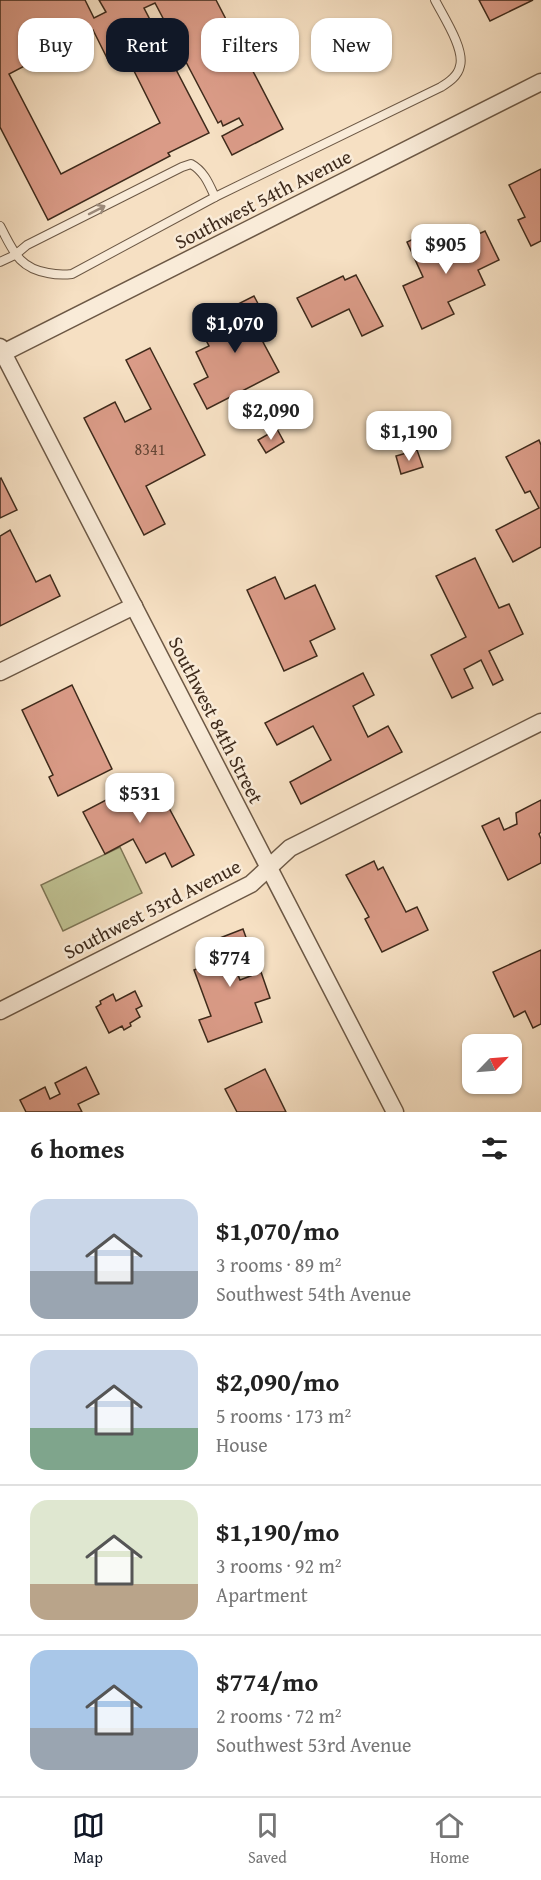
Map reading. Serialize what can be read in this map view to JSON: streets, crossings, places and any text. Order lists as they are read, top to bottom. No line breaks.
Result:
{"streets":{"street":["Southwest 54th Avenue","Southwest 84th Street","Southwest 53rd Avenue"]},"crossings":[["Southwest 54th Avenue","Southwest 84th Street"],["Southwest 84th Street","Southwest 53rd Avenue"]],"house_numbers":["8341"],"north":"top right","page":{"chip":["Buy","Rent","Filters","New"],"price":["$905","$1,070","$2,090","$1,190","$531","$774"],"heading":"6 homes","list":[{"name":"$1,070/mo","note":"3 rooms · 89 m² · Southwest 54th Avenue"},{"name":"$2,090/mo","note":"5 rooms · 173 m² · House"},{"name":"$1,190/mo","note":"3 rooms · 92 m² · Apartment"},{"name":"$774/mo","note":"2 rooms · 72 m² · Southwest 53rd Avenue"}],"tabs":["Map","Saved","Home"]}}
